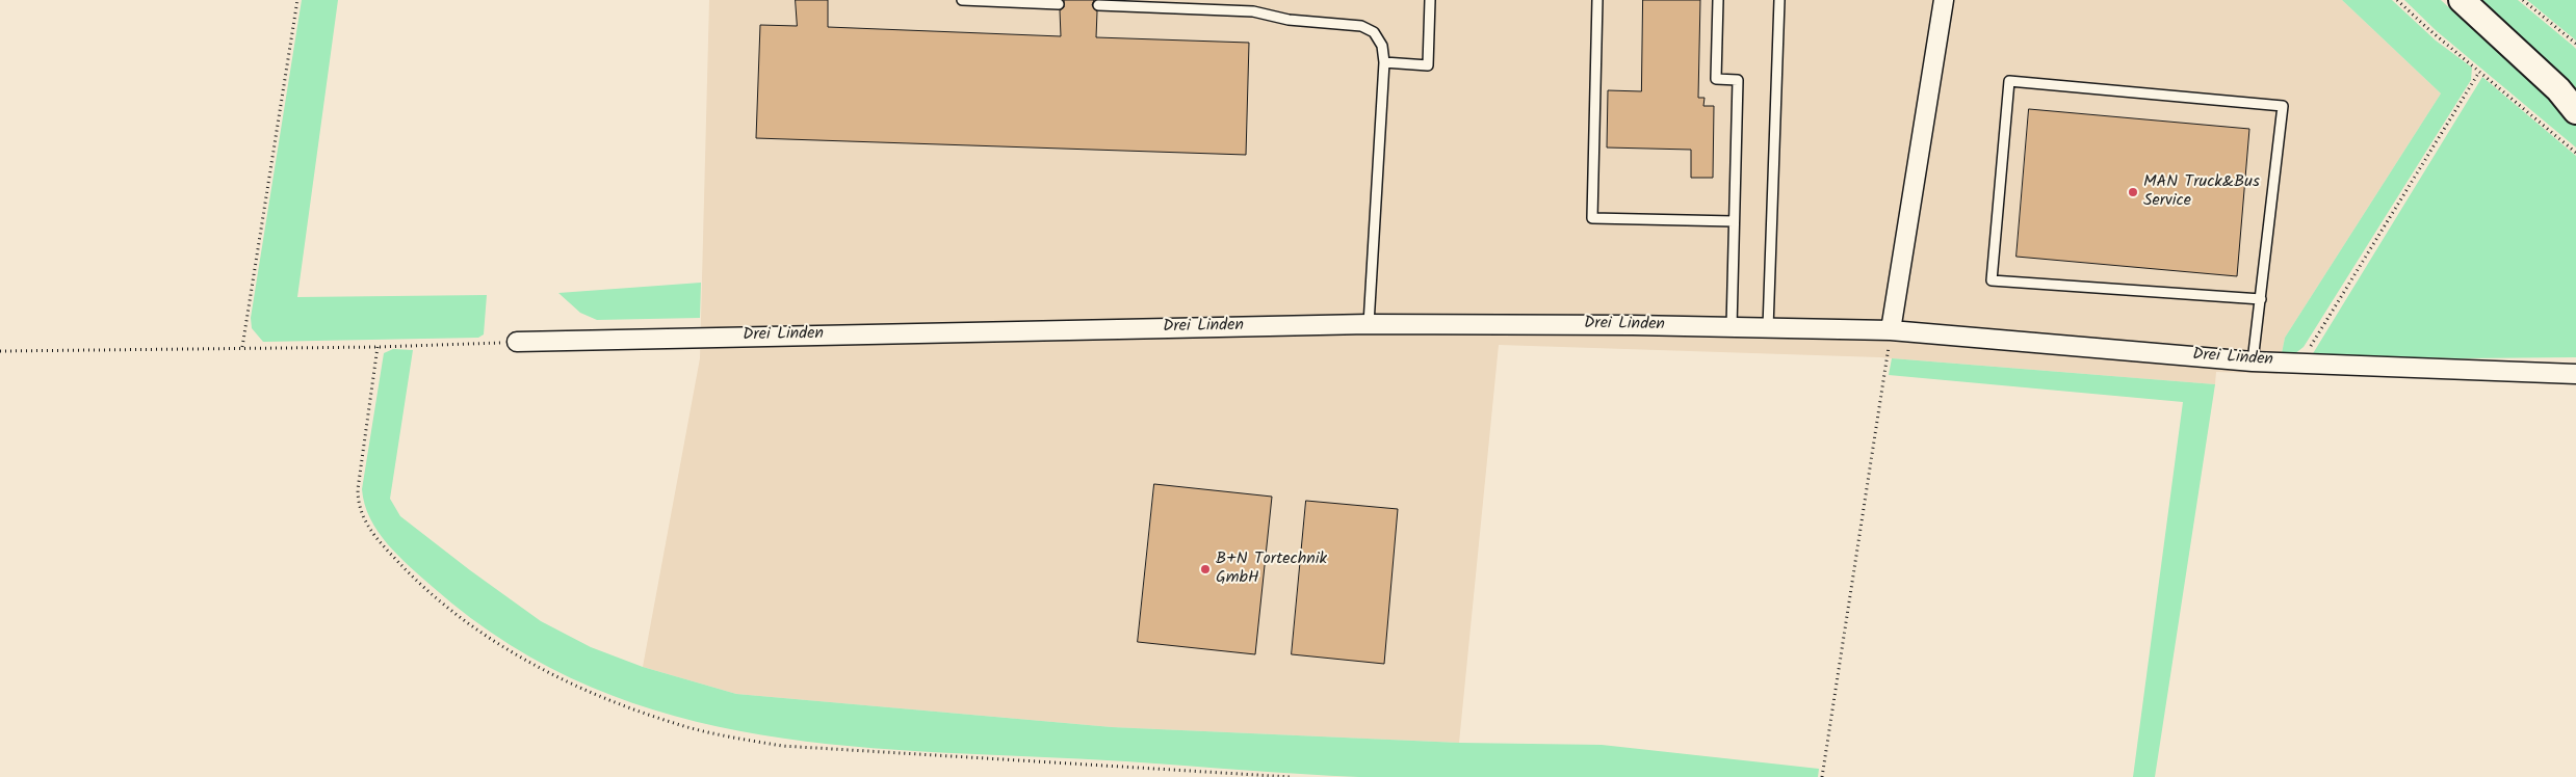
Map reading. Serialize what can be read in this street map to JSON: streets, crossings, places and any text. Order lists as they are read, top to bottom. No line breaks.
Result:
{"streets":{"street":["Drei Linden"]},"places":["MAN Truck&Bus Service","B+N Tortechnik GmbH"]}
